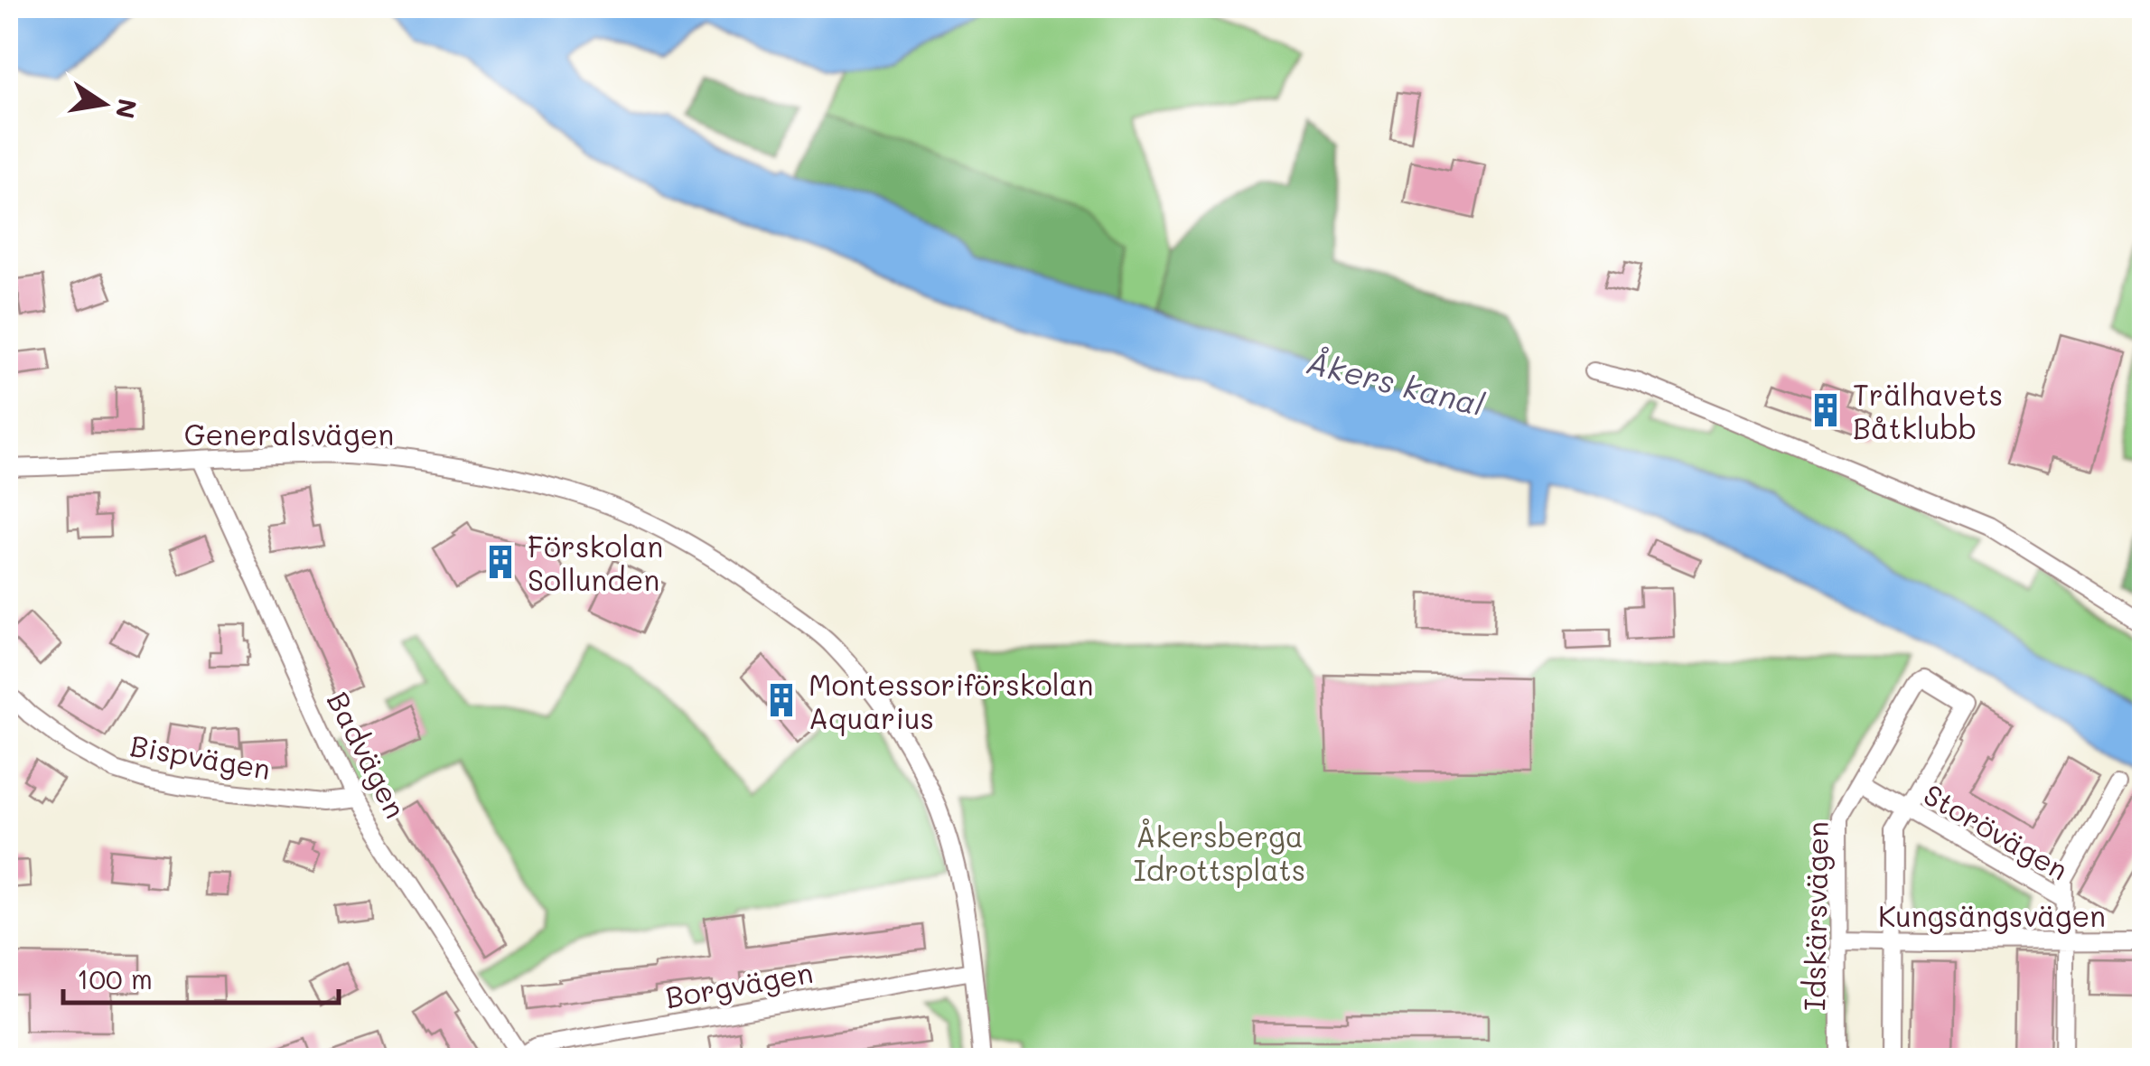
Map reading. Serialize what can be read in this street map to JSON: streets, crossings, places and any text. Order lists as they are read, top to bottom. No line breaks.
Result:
{"streets":{"street":["Generalsvägen","Badvägen","Bispvägen","Storövägen","Kungsängsvägen","Idskärsvägen","Borgvägen"]},"crossings":[["Generalsvägen","Badvägen"],["Generalsvägen","Borgvägen"],["Badvägen","Bispvägen"],["Badvägen","Borgvägen"],["Storövägen","Kungsängsvägen"],["Storövägen","Idskärsvägen"],["Kungsängsvägen","Idskärsvägen"]],"water":["Åkers kanal"],"parks":["Åkersberga Idrottsplats"],"places":{"building":["Trälhavets Båtklubb","Förskolan Sollunden","Montessoriförskolan Aquarius"]},"scale_bar":"100 m","north":"right"}
